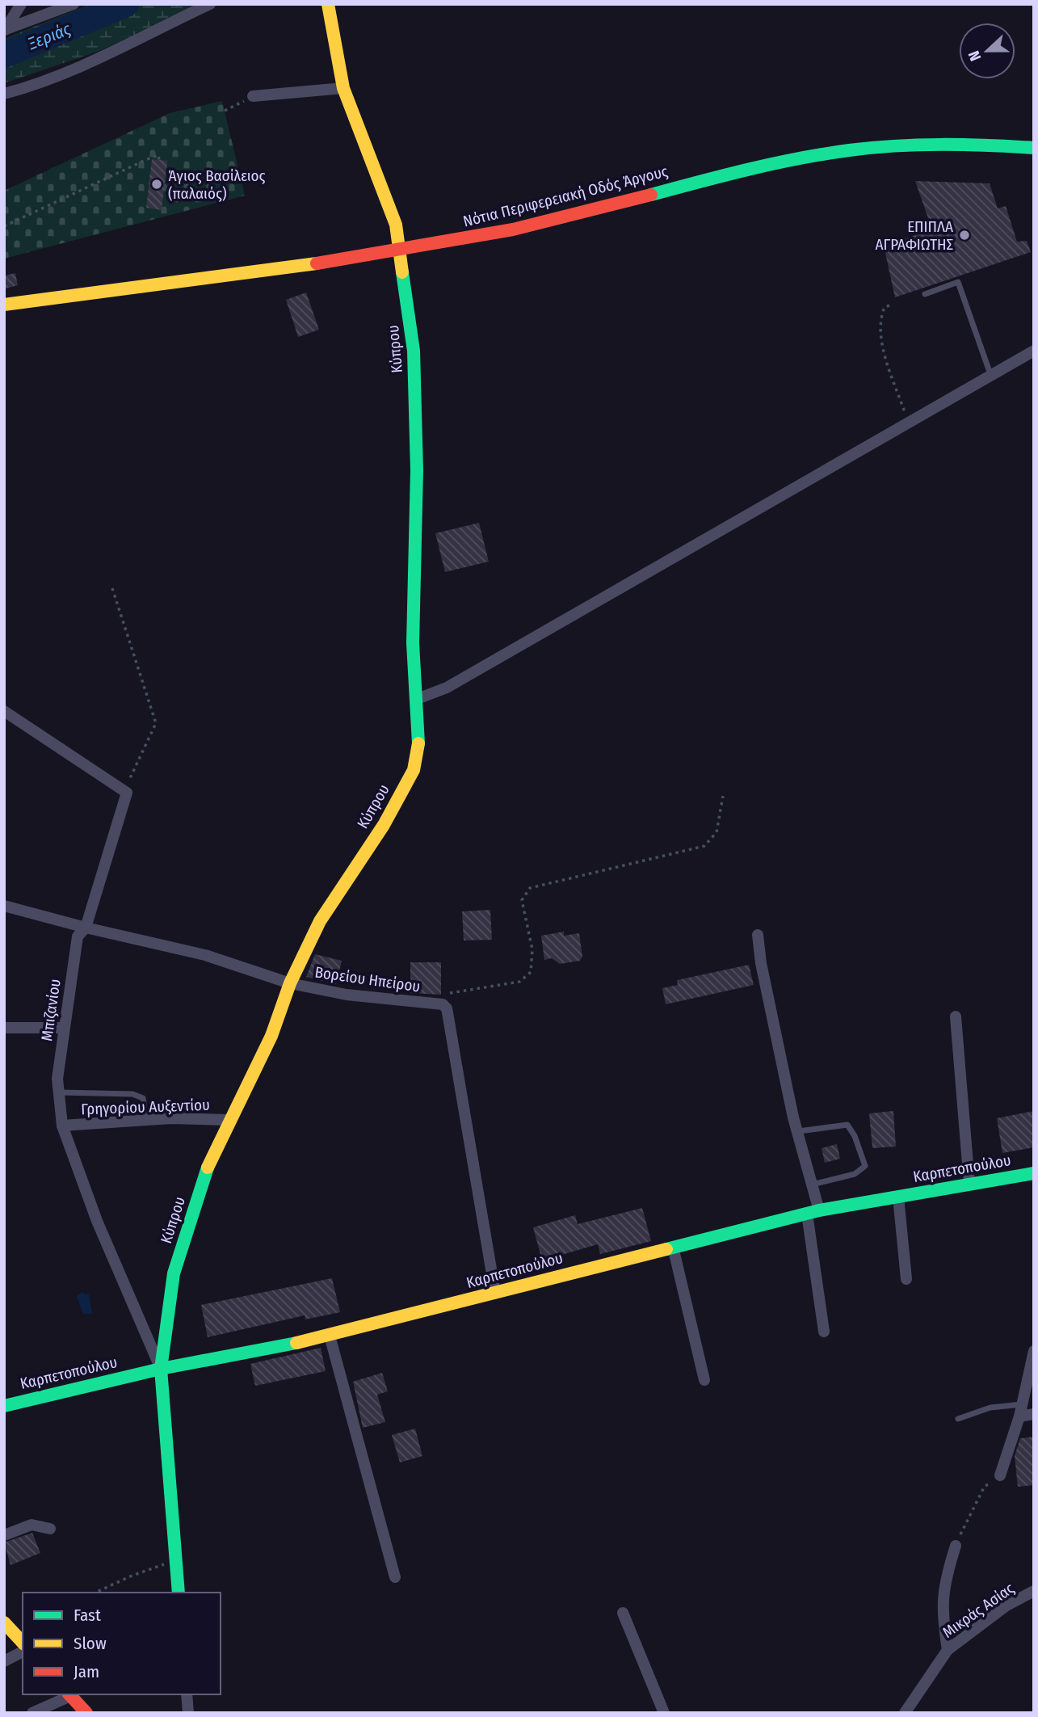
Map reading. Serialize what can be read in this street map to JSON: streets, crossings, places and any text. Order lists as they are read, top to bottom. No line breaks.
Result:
{"streets":{"main road":["Νότια Περιφερειακή Οδός Άργους","Κύπρου","Καρπετοπούλου"],"street":["Βορείου Ηπείρου","Μπιζανίου","Γρηγορίου Αυξεντίου","Μικράς Ασίας"]},"crossings":[["Νότια Περιφερειακή Οδός Άργους","Κύπρου"],["Κύπρου","Βορείου Ηπείρου"],["Κύπρου","Μπιζανίου"],["Κύπρου","Γρηγορίου Αυξεντίου"],["Κύπρου","Καρπετοπούλου"],["Βορείου Ηπείρου","Μπιζανίου"],["Βορείου Ηπείρου","Καρπετοπούλου"],["Μπιζανίου","Γρηγορίου Αυξεντίου"],["Μπιζανίου","Καρπετοπούλου"]],"water":["Ξεριάς"],"places":["Άγιος Βασίλειος (παλαιός)","ΕΠΙΠΛΑ ΑΓΡΑΦΙΩΤΗΣ"],"legend":["Fast","Slow","Jam"],"north":"left"}
